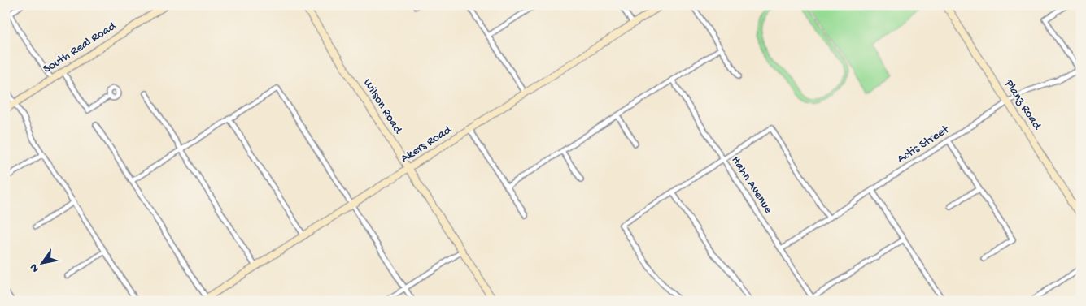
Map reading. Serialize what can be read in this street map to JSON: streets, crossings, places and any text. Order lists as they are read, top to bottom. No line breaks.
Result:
{"streets":{"street":["South Real Road","Planz Road","Wilson Road","Akers Road","Actis Street","Hahn Avenue"]},"crossings":[["Planz Road","Actis Street"],["Wilson Road","Akers Road"],["Actis Street","Hahn Avenue"]],"north":"bottom left"}
